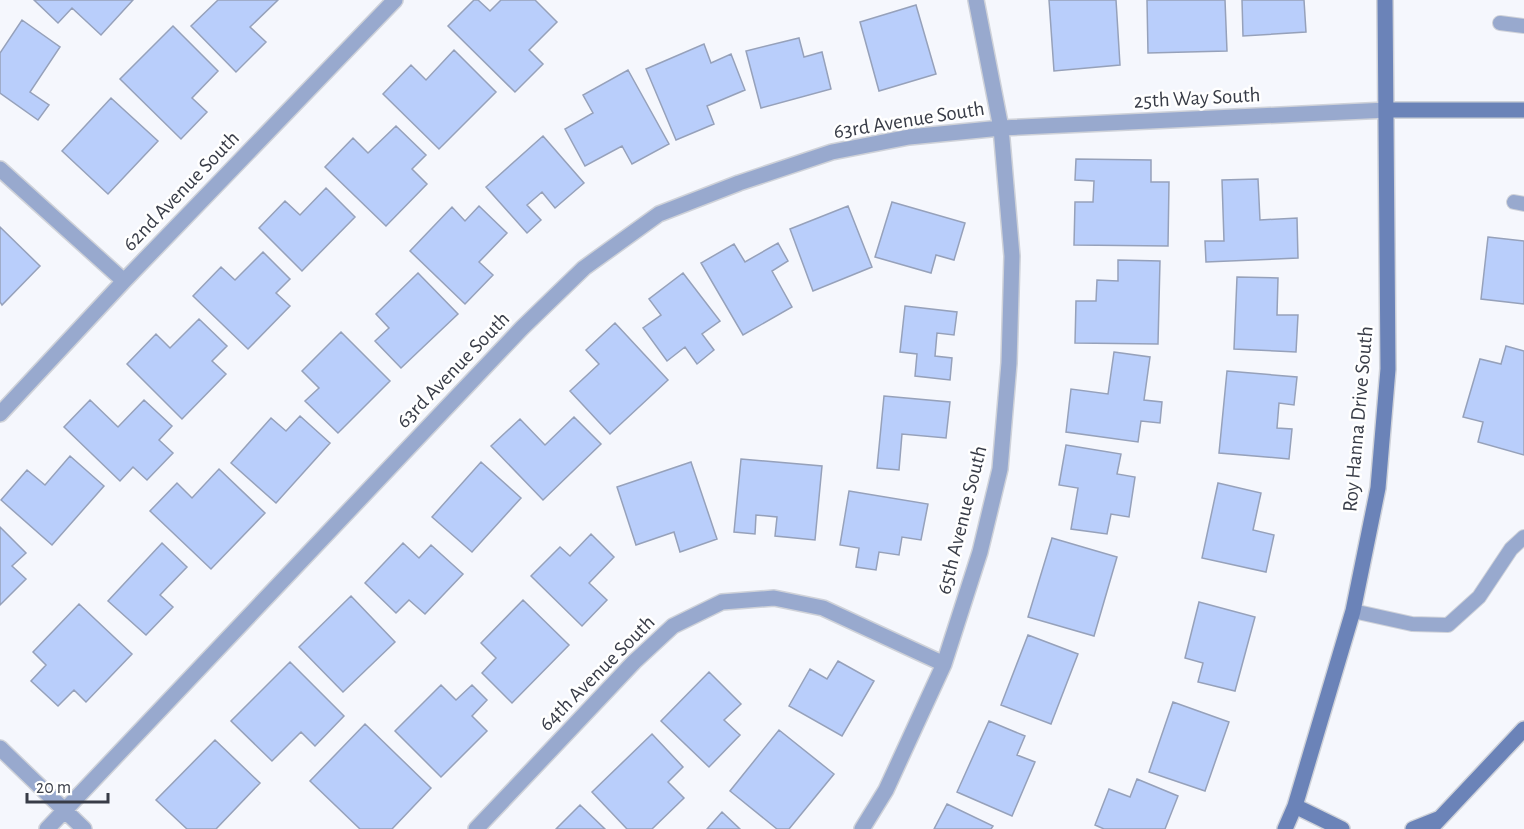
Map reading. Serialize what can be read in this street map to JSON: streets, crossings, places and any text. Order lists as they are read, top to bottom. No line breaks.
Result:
{"streets":{"street":["25th Way South","63rd Avenue South","62nd Avenue South","Roy Hanna Drive South","65th Avenue South","64th Avenue South"]},"crossings":[["25th Way South","63rd Avenue South"],["25th Way South","Roy Hanna Drive South"],["25th Way South","65th Avenue South"],["63rd Avenue South","65th Avenue South"],["65th Avenue South","64th Avenue South"]],"scale_bar":"20 m"}
